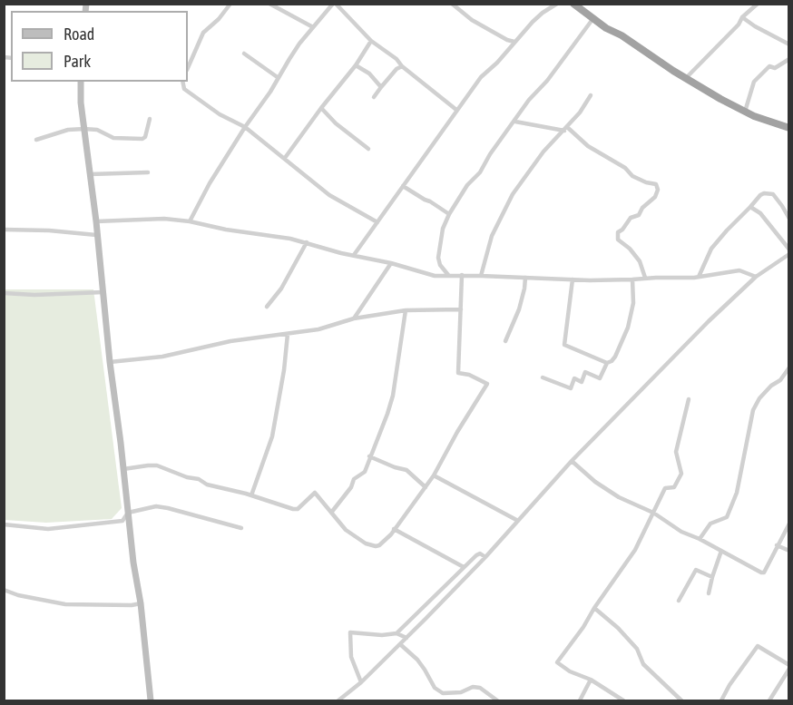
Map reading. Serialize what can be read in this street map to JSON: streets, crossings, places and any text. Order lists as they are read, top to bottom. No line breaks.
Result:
{"legend":["Road","Park"]}
